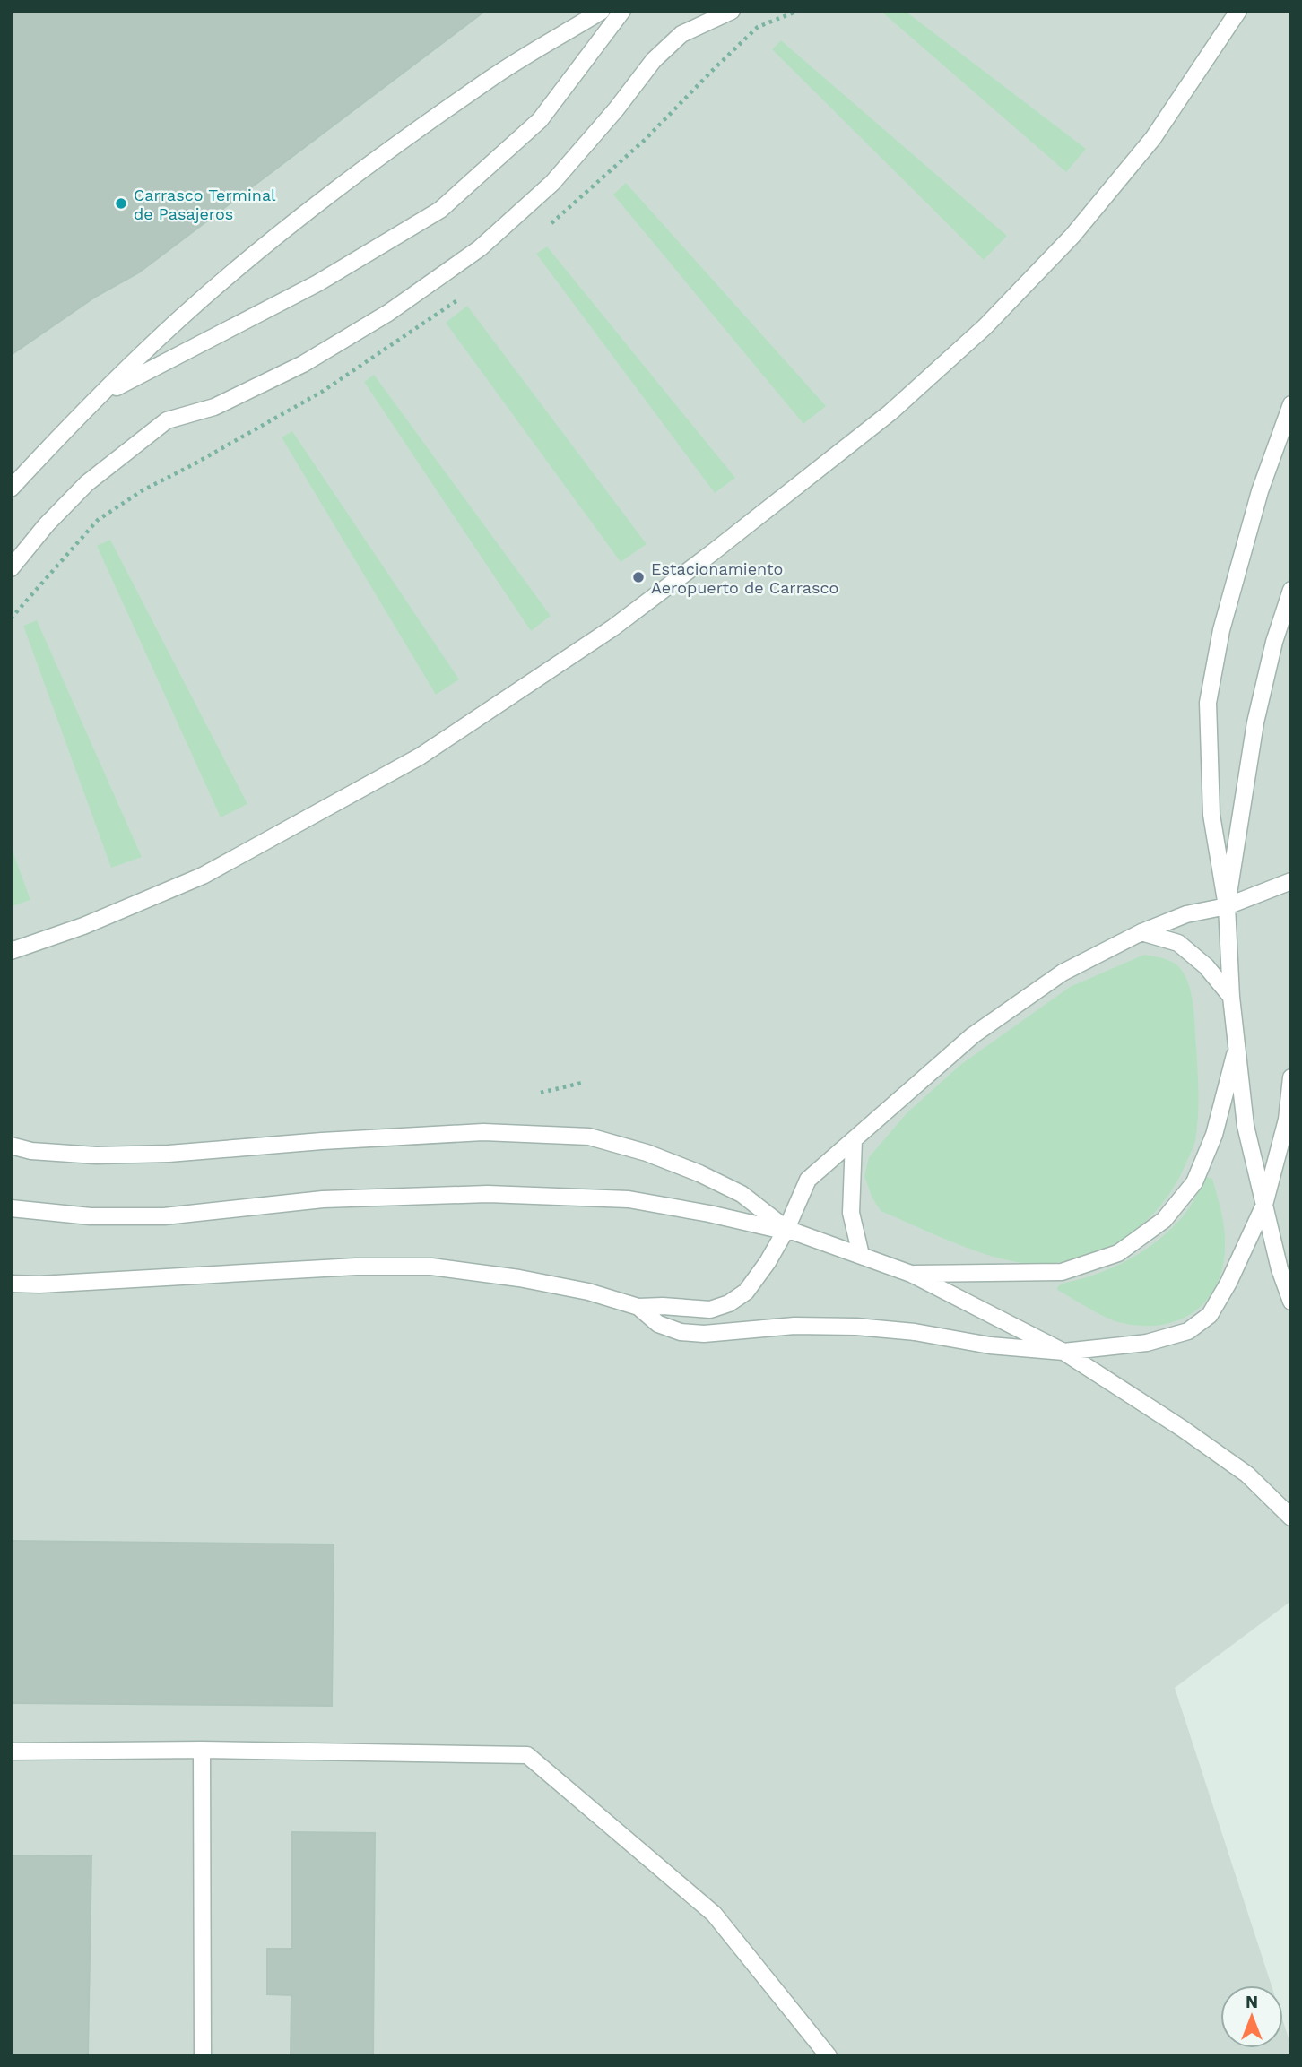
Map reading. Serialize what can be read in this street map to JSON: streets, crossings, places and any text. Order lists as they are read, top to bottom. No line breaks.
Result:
{"places":["Carrasco Terminal de Pasajeros","Estacionamiento Aeropuerto de Carrasco"],"north":"top"}
